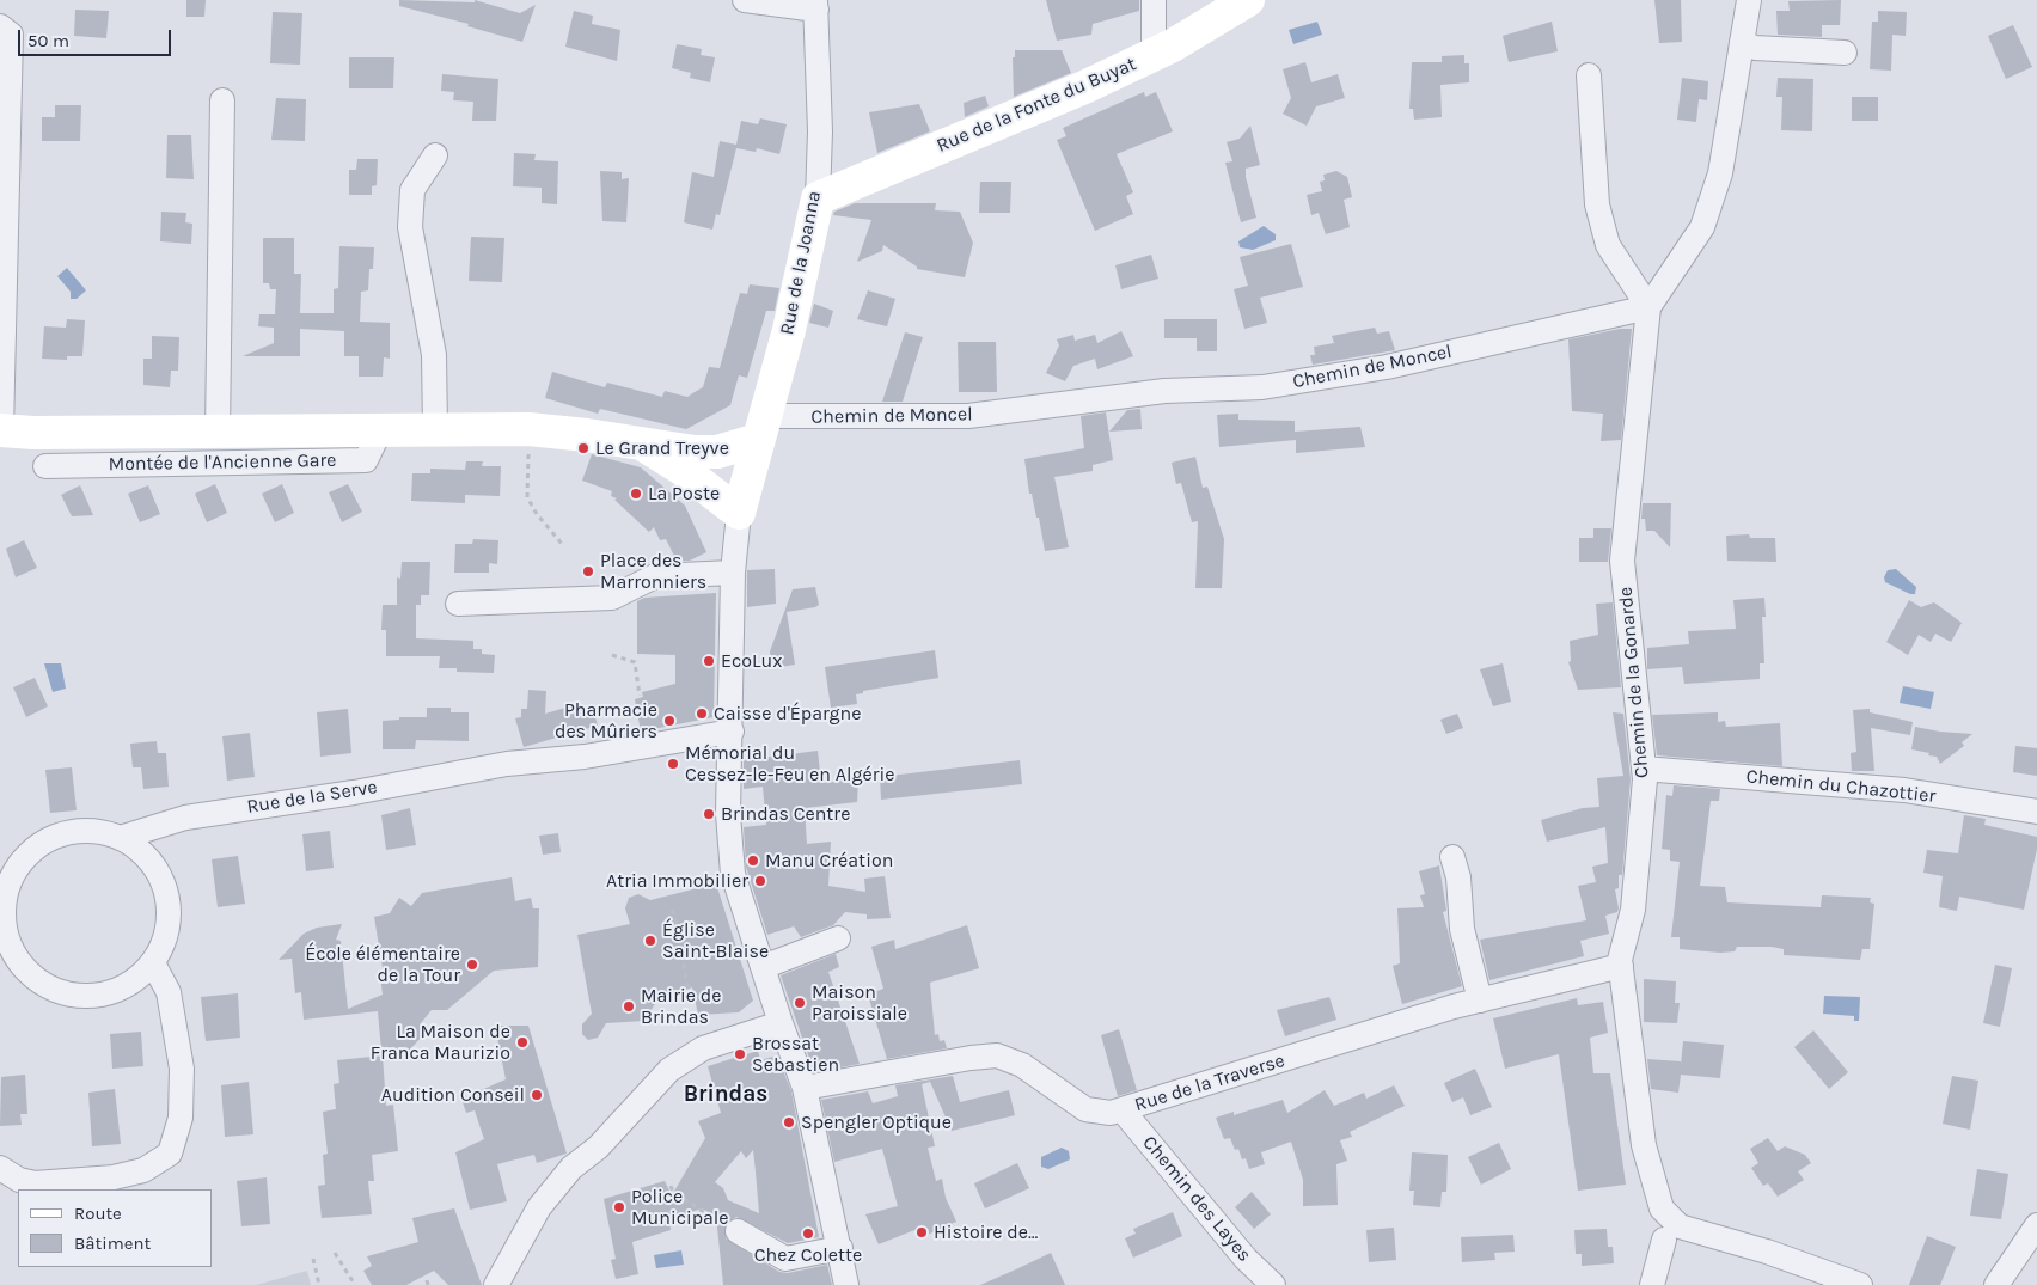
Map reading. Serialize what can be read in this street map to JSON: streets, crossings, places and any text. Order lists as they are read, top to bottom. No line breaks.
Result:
{"streets":{"street":["Rue de la Fonte du Buyat","Rue de la Joanna","Chemin de Moncel","Montée de l'Ancienne Gare","Chemin de la Gonarde","Chemin du Chazottier","Rue de la Serve","Rue de la Traverse","Chemin des Layes"]},"crossings":[["Rue de la Fonte du Buyat","Rue de la Joanna"],["Rue de la Joanna","Chemin de Moncel"],["Rue de la Joanna","Montée de l'Ancienne Gare"],["Chemin de Moncel","Montée de l'Ancienne Gare"],["Chemin de Moncel","Chemin de la Gonarde"],["Chemin de la Gonarde","Chemin du Chazottier"],["Chemin de la Gonarde","Rue de la Traverse"],["Rue de la Traverse","Chemin des Layes"]],"districts":["Brindas"],"places":["Le Grand Treyve","La Poste","Place des Marronniers","EcoLux","Caisse d'Épargne","Pharmacie des Mûriers","Mémorial du Cessez-le-Feu en Algérie","Brindas Centre","Manu Création","Atria Immobilier","Église Saint-Blaise","École élémentaire de la Tour","Maison Paroissiale","Mairie de Brindas","La Maison de Franca Maurizio","Brossat Sebastien","Audition Conseil","Spengler Optique","Police Municipale","Histoire de...","Chez Colette"],"legend":["Route","Bâtiment"],"scale_bar":"50 m"}
